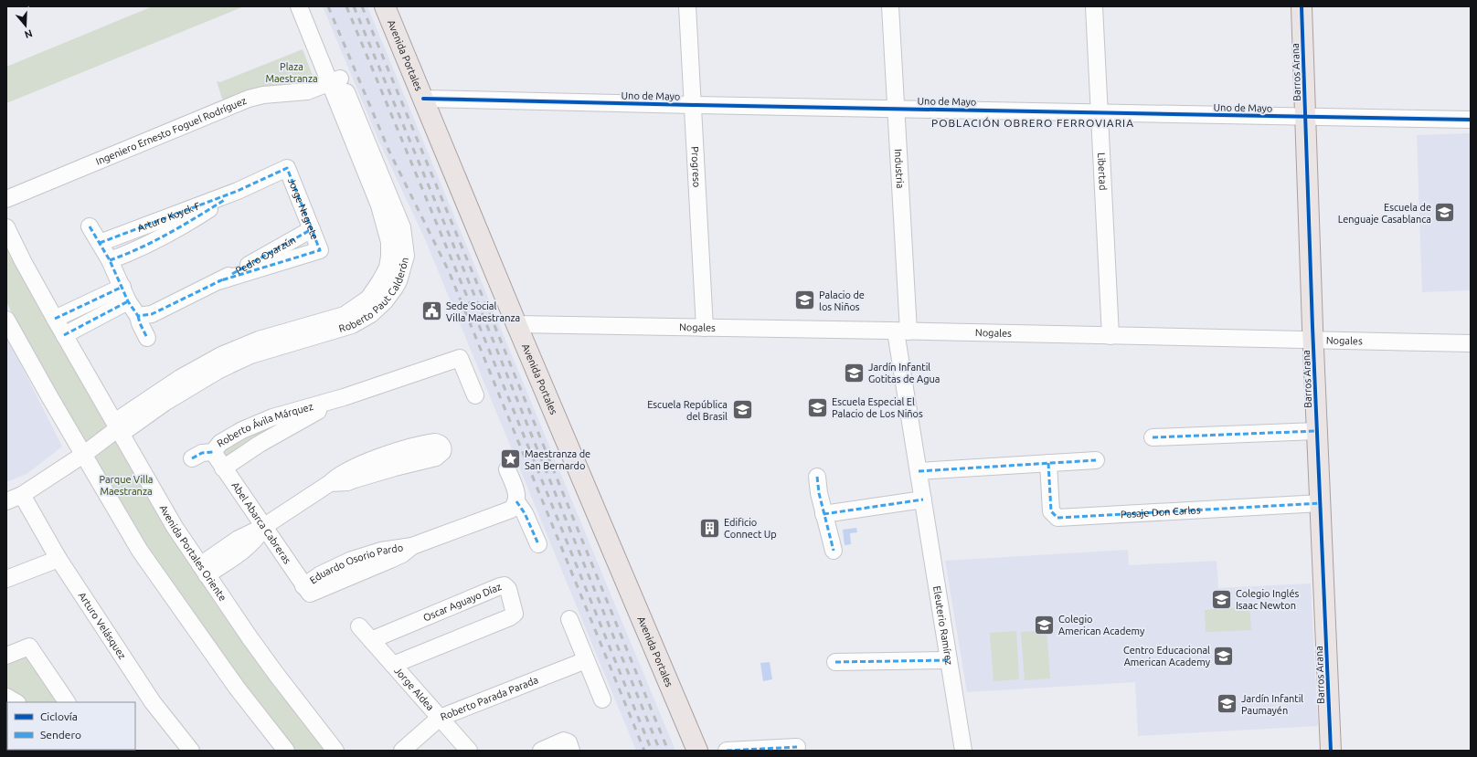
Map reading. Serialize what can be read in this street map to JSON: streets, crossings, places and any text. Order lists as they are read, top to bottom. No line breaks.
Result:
{"streets":{"main road":["Avenida Portales","Barros Arana"],"street":["Uno de Mayo","Ingeniero Ernesto Foguel Rodríguez","Progreso","Industria","Libertad","Jorge Negrete","Arturo Koyck F","Pedro Oyarzún","Roberto Paut Calderón","Nogales","Roberto Ávila Márquez","Pasaje Don Carlos","Abel Abarca Cabreras","Avenida Portales Oriente","Eduardo Osorio Pardo","Oscar Aguayo Díaz","Eleuterio Ramírez","Arturo Velásquez","Jorge Aldea","Roberto Parada Parada"]},"crossings":[["Avenida Portales","Uno de Mayo"],["Avenida Portales","Nogales"],["Barros Arana","Uno de Mayo"],["Barros Arana","Nogales"],["Barros Arana","Pasaje Don Carlos"],["Uno de Mayo","Progreso"],["Uno de Mayo","Industria"],["Uno de Mayo","Libertad"],["Ingeniero Ernesto Foguel Rodríguez","Roberto Paut Calderón"],["Progreso","Nogales"],["Industria","Nogales"],["Industria","Eleuterio Ramírez"],["Libertad","Nogales"],["Jorge Negrete","Arturo Koyck F"],["Jorge Negrete","Pedro Oyarzún"],["Roberto Paut Calderón","Avenida Portales Oriente"],["Roberto Paut Calderón","Arturo Velásquez"],["Nogales","Eleuterio Ramírez"],["Roberto Ávila Márquez","Abel Abarca Cabreras"],["Abel Abarca Cabreras","Eduardo Osorio Pardo"],["Oscar Aguayo Díaz","Jorge Aldea"],["Jorge Aldea","Roberto Parada Parada"]],"districts":["POBLACIÓN OBRERO FERROVIARIA"],"parks":["Plaza Maestranza","Parque Villa Maestranza"],"places":{"school or university":["Escuela de Lenguaje Casablanca","Palacio de los Niños","Jardín Infantil Gotitas de Agua","Escuela Especial El Palacio de Los Niños","Escuela República del Brasil","Colegio Inglés Isaac Newton","Colegio American Academy","Centro Educacional American Academy","Jardín Infantil Paumayén"],"public building":["Sede Social Villa Maestranza"],"place":["Maestranza de San Bernardo"],"building":["Edificio Connect Up"]},"legend":["Ciclovía","Sendero"],"north":"bottom"}
